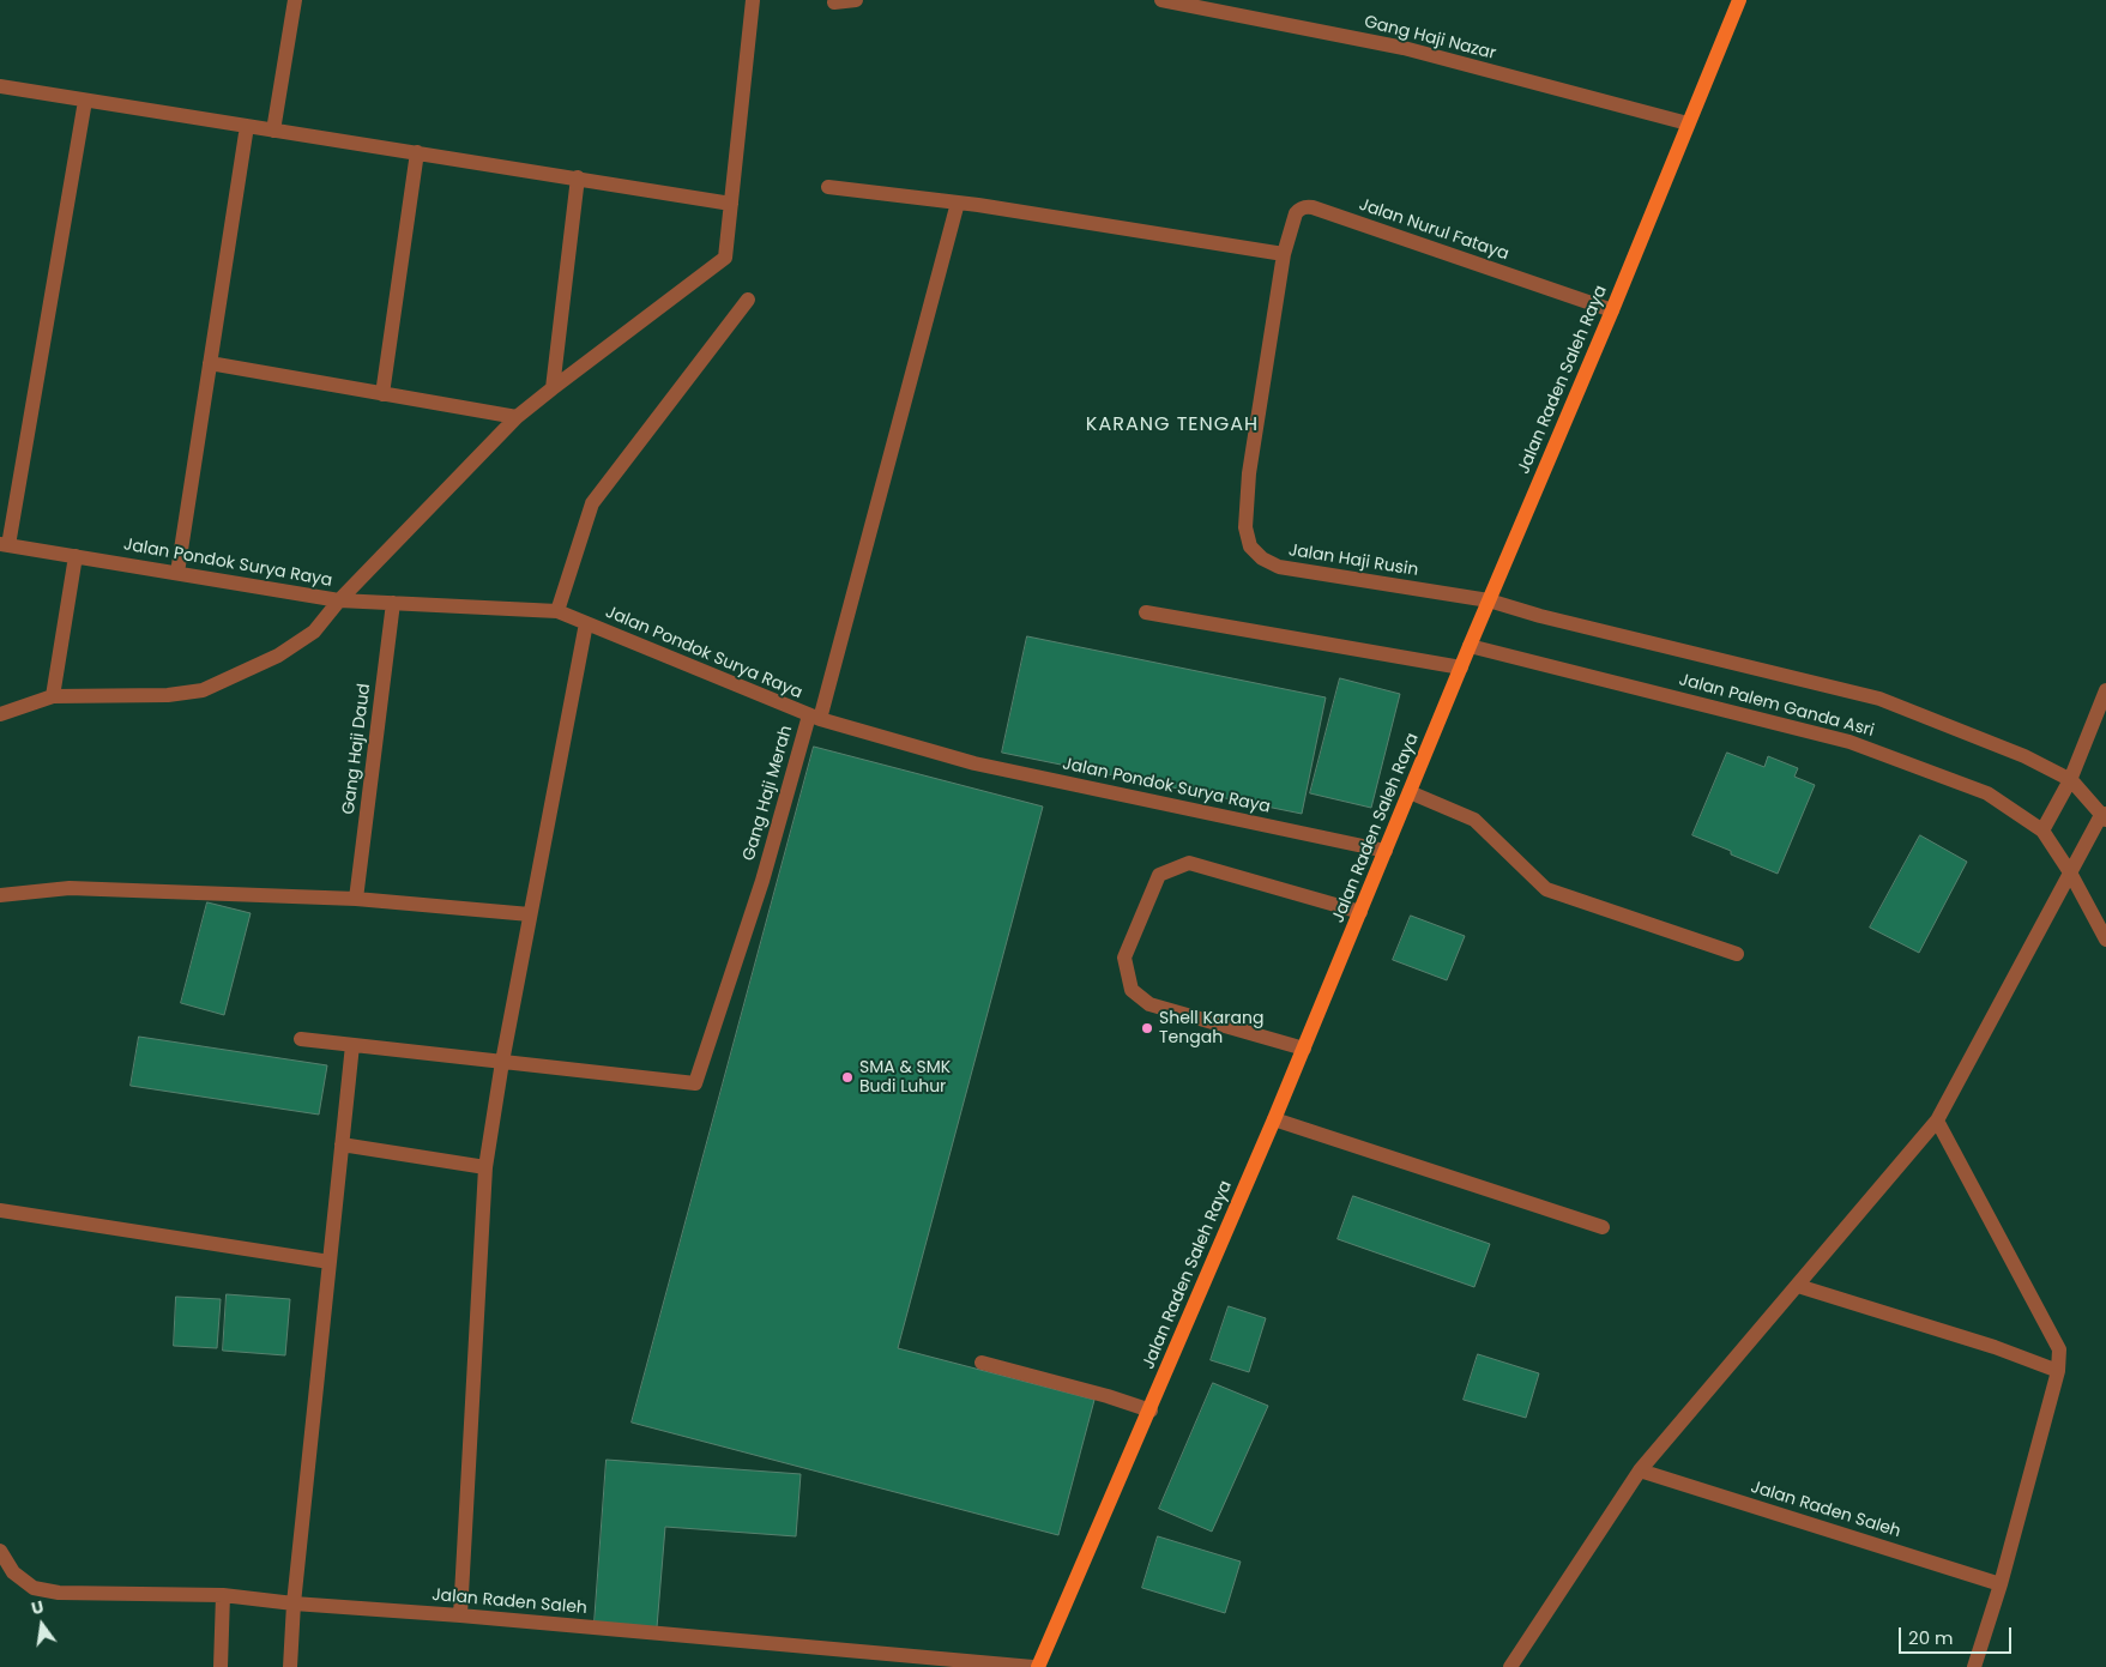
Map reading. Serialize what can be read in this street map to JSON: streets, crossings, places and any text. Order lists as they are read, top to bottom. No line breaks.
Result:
{"streets":{"main road":["Jalan Raden Saleh Raya"],"street":["Gang Haji Nazar","Jalan Nurul Fataya","Jalan Haji Rusin","Jalan Pondok Surya Raya","Jalan Palem Ganda Asri","Gang Haji Daud","Gang Haji Merah","Jalan Raden Saleh"]},"crossings":[["Gang Haji Nazar","Jalan Raden Saleh Raya"],["Jalan Nurul Fataya","Jalan Raden Saleh Raya"],["Jalan Nurul Fataya","Jalan Haji Rusin"],["Jalan Raden Saleh Raya","Jalan Haji Rusin"],["Jalan Raden Saleh Raya","Jalan Pondok Surya Raya"],["Jalan Raden Saleh Raya","Jalan Palem Ganda Asri"],["Jalan Haji Rusin","Jalan Palem Ganda Asri"],["Jalan Pondok Surya Raya","Gang Haji Daud"],["Jalan Pondok Surya Raya","Gang Haji Merah"]],"districts":["KARANG TENGAH"],"places":["Shell Karang Tengah","SMA & SMK Budi Luhur"],"scale_bar":"20 m","north":"top"}
